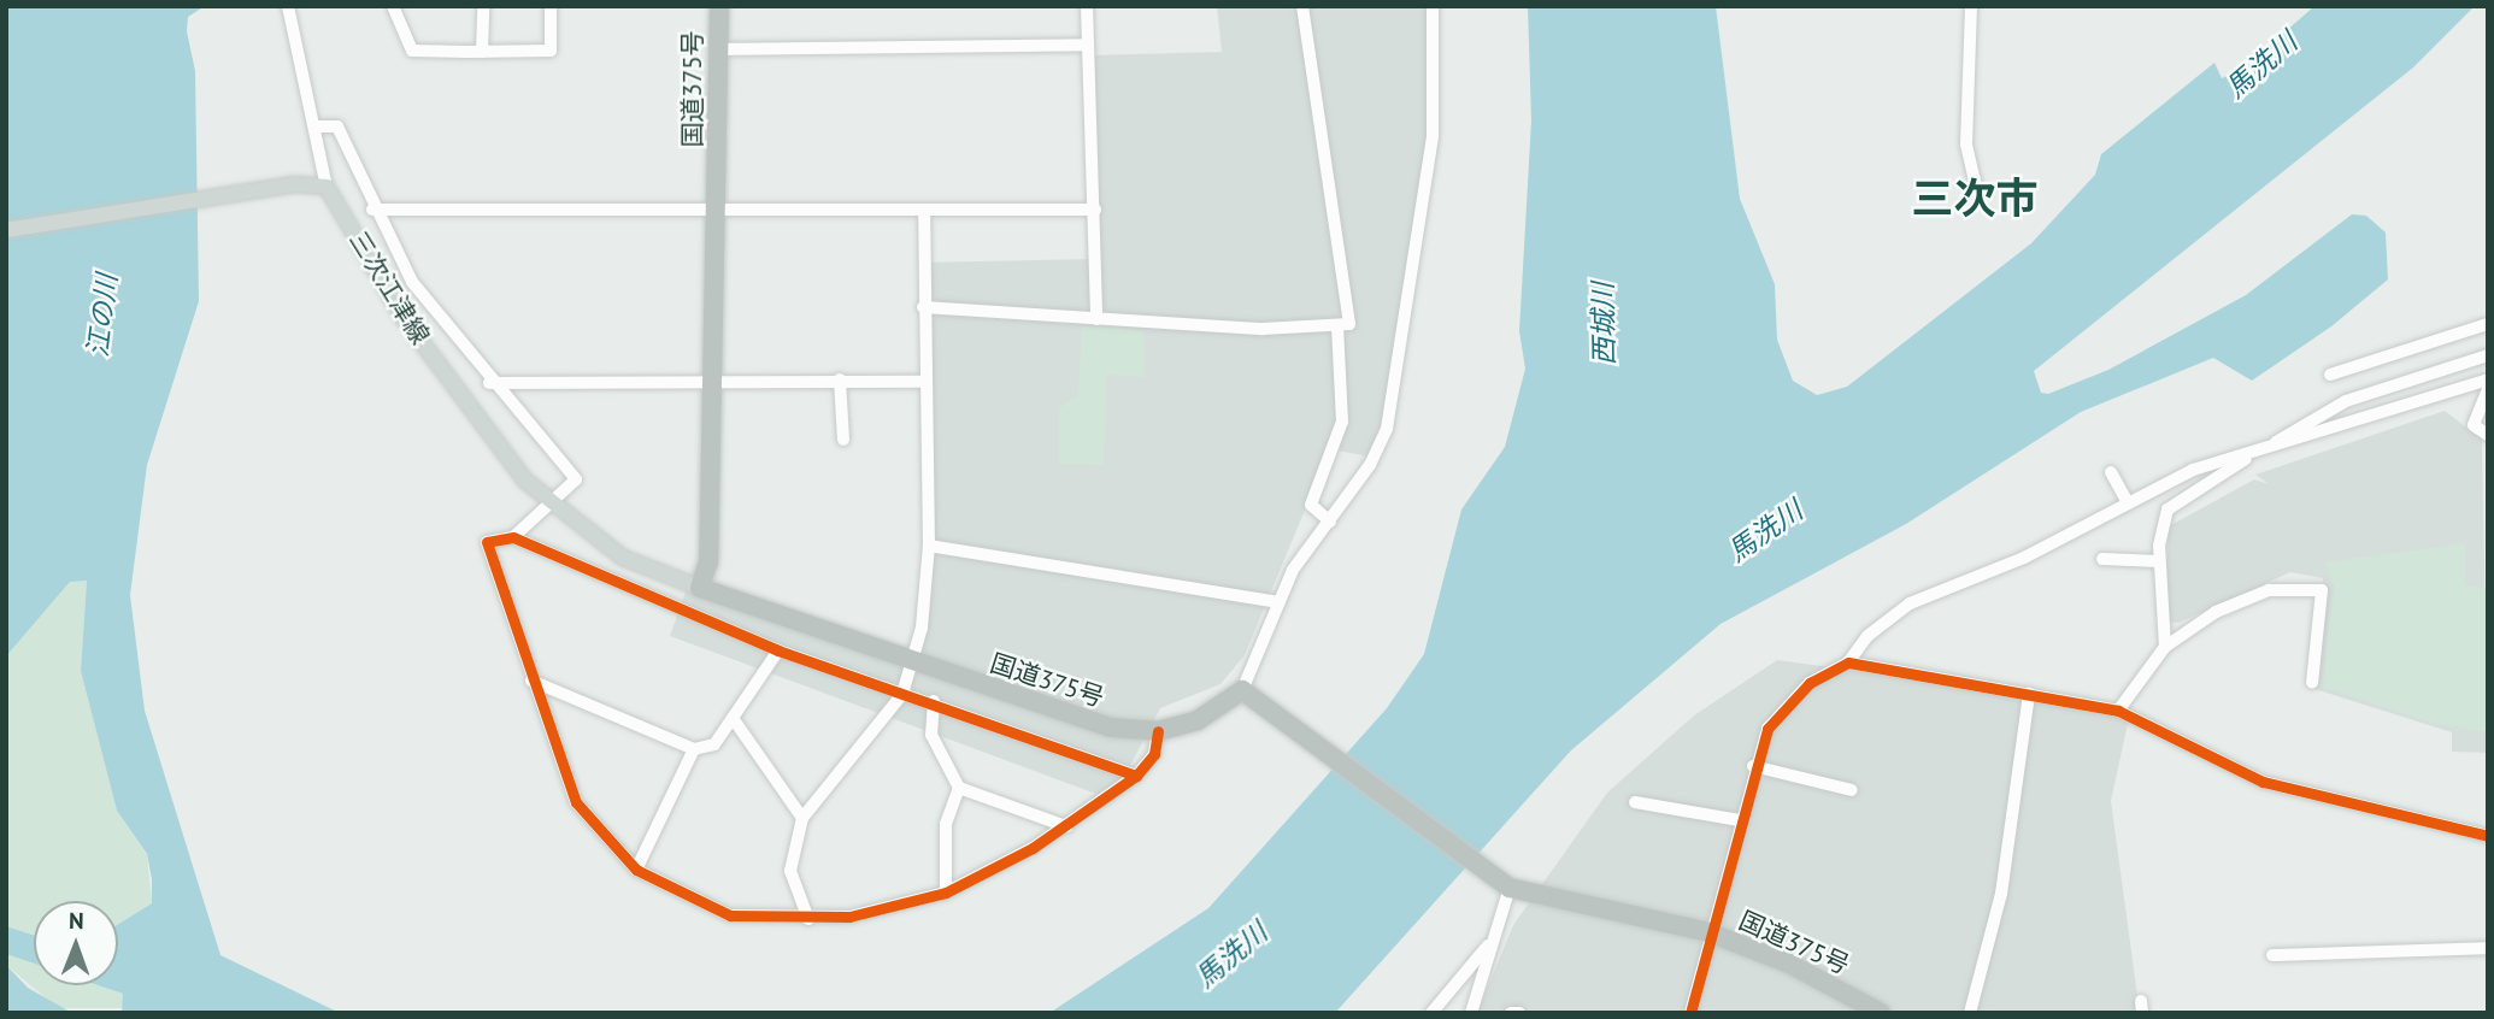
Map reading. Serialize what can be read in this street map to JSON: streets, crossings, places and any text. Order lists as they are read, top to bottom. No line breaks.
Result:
{"streets":{"highway":["国道375号"],"main road":["三次江津線"]},"crossings":[["国道375号","三次江津線"]],"districts":["三次市"],"water":["馬洗川","江の川","西城川"],"north":"top"}
